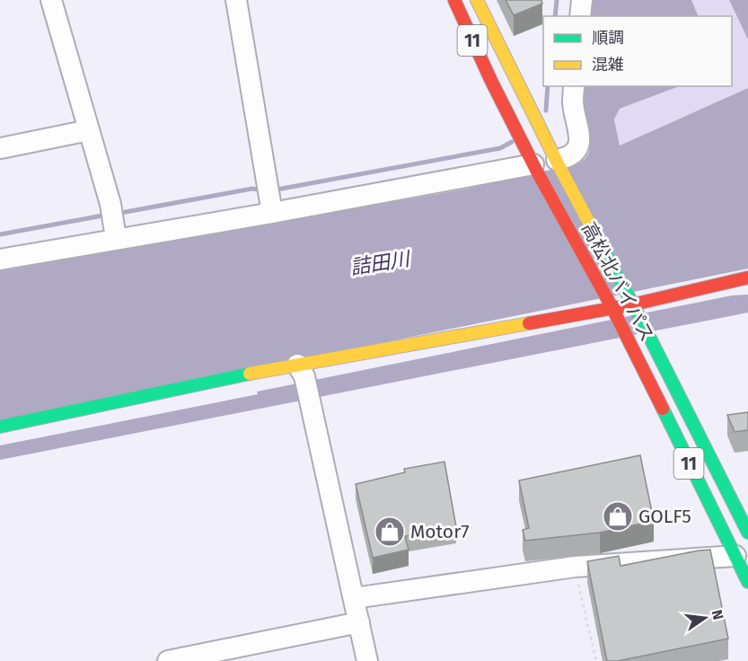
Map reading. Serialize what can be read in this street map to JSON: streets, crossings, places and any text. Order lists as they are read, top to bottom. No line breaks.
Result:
{"streets":{"main road":["11","高松北バイパス"]},"water":["詰田川"],"places":{"shop":["GOLF5","Motor7"]},"legend":["順調","混雑"],"north":"right"}
